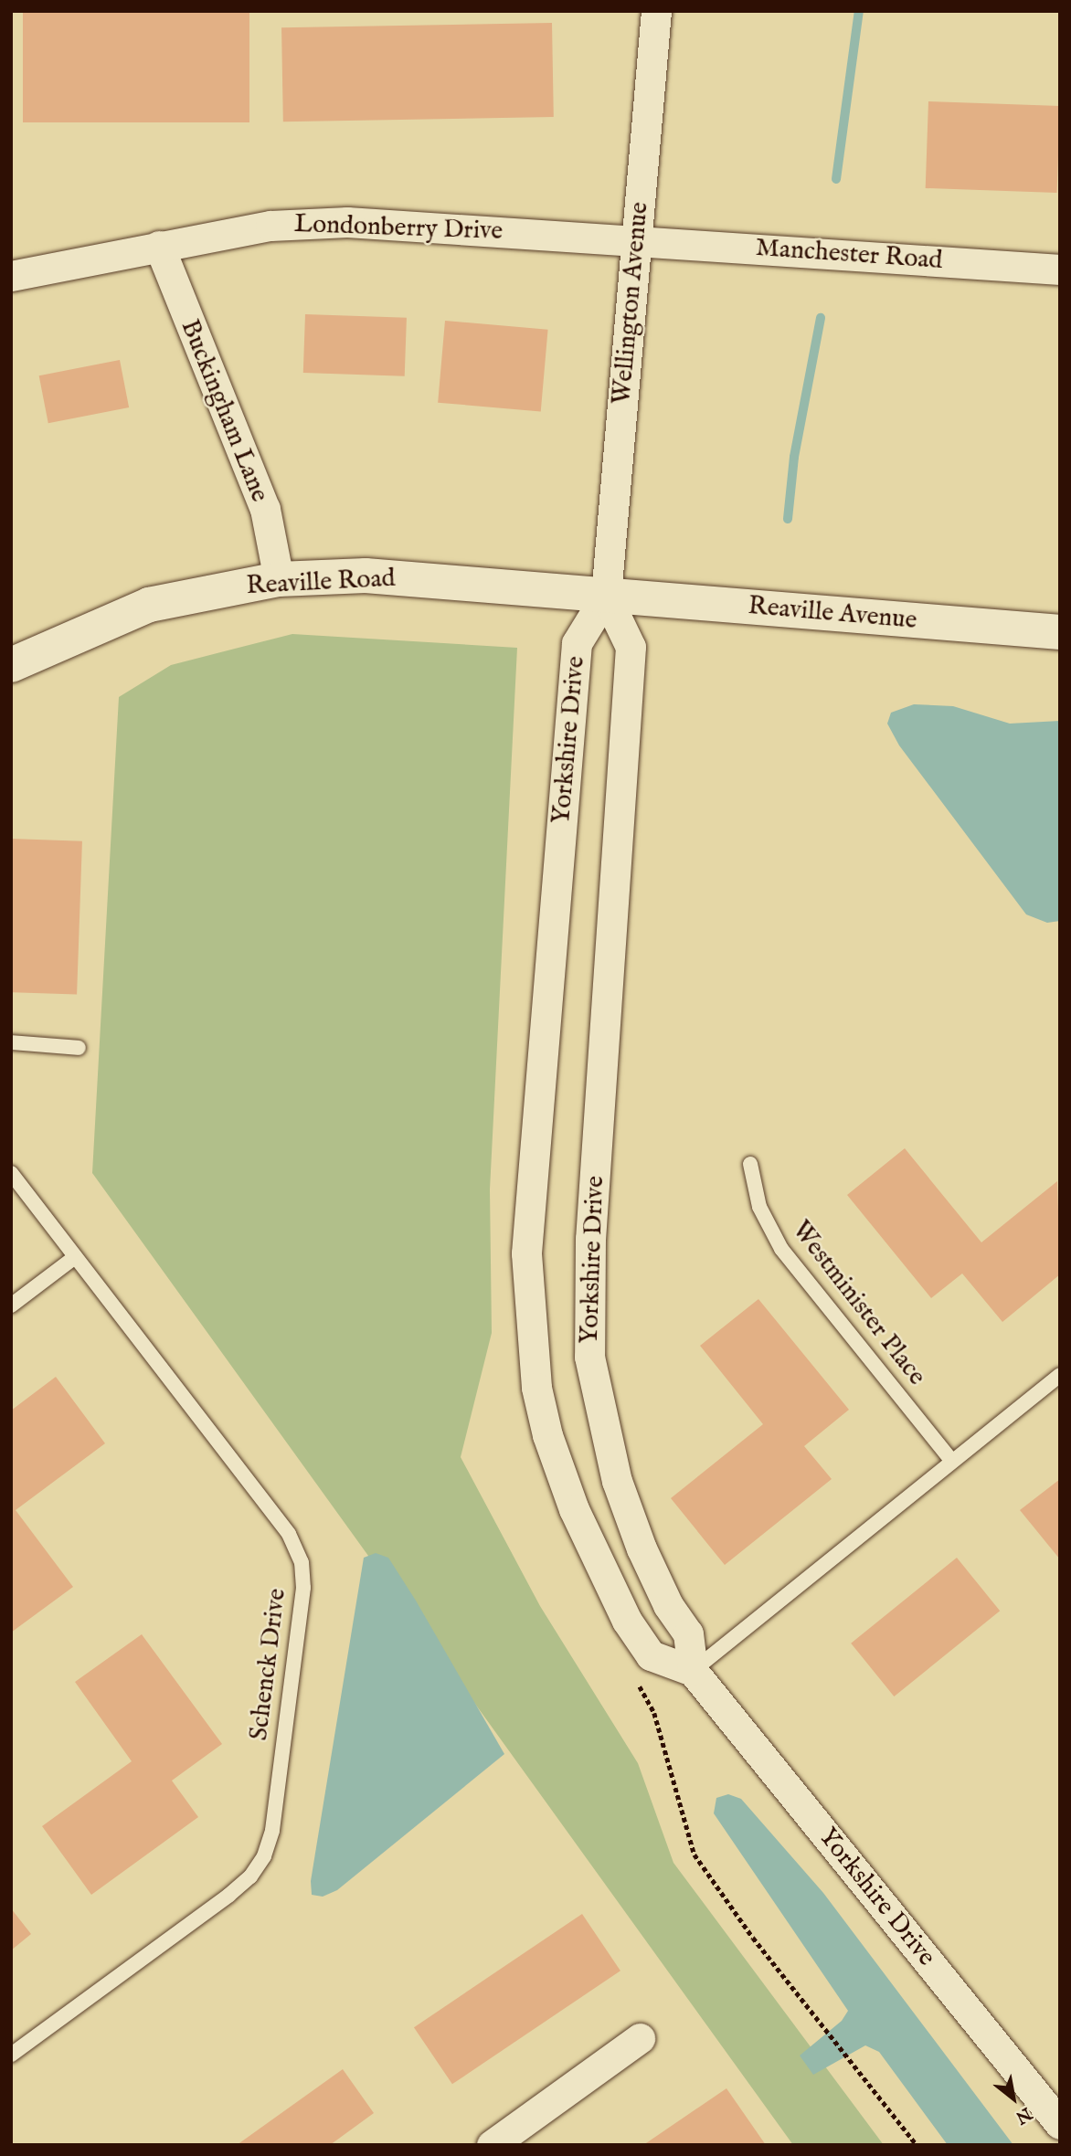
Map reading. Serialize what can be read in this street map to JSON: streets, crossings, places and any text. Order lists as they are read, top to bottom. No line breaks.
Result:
{"streets":{"street":["Londonberry Drive","Manchester Road","Wellington Avenue","Buckingham Lane","Reaville Road","Reaville Avenue","Yorkshire Drive"],"lane":["Westminister Place","Schenck Drive"]},"crossings":[["Londonberry Drive","Manchester Road"],["Londonberry Drive","Wellington Avenue"],["Londonberry Drive","Buckingham Lane"],["Manchester Road","Wellington Avenue"],["Wellington Avenue","Reaville Road"],["Wellington Avenue","Reaville Avenue"],["Wellington Avenue","Yorkshire Drive"],["Buckingham Lane","Reaville Road"],["Reaville Road","Reaville Avenue"],["Reaville Road","Yorkshire Drive"],["Reaville Avenue","Yorkshire Drive"]],"north":"bottom right"}
